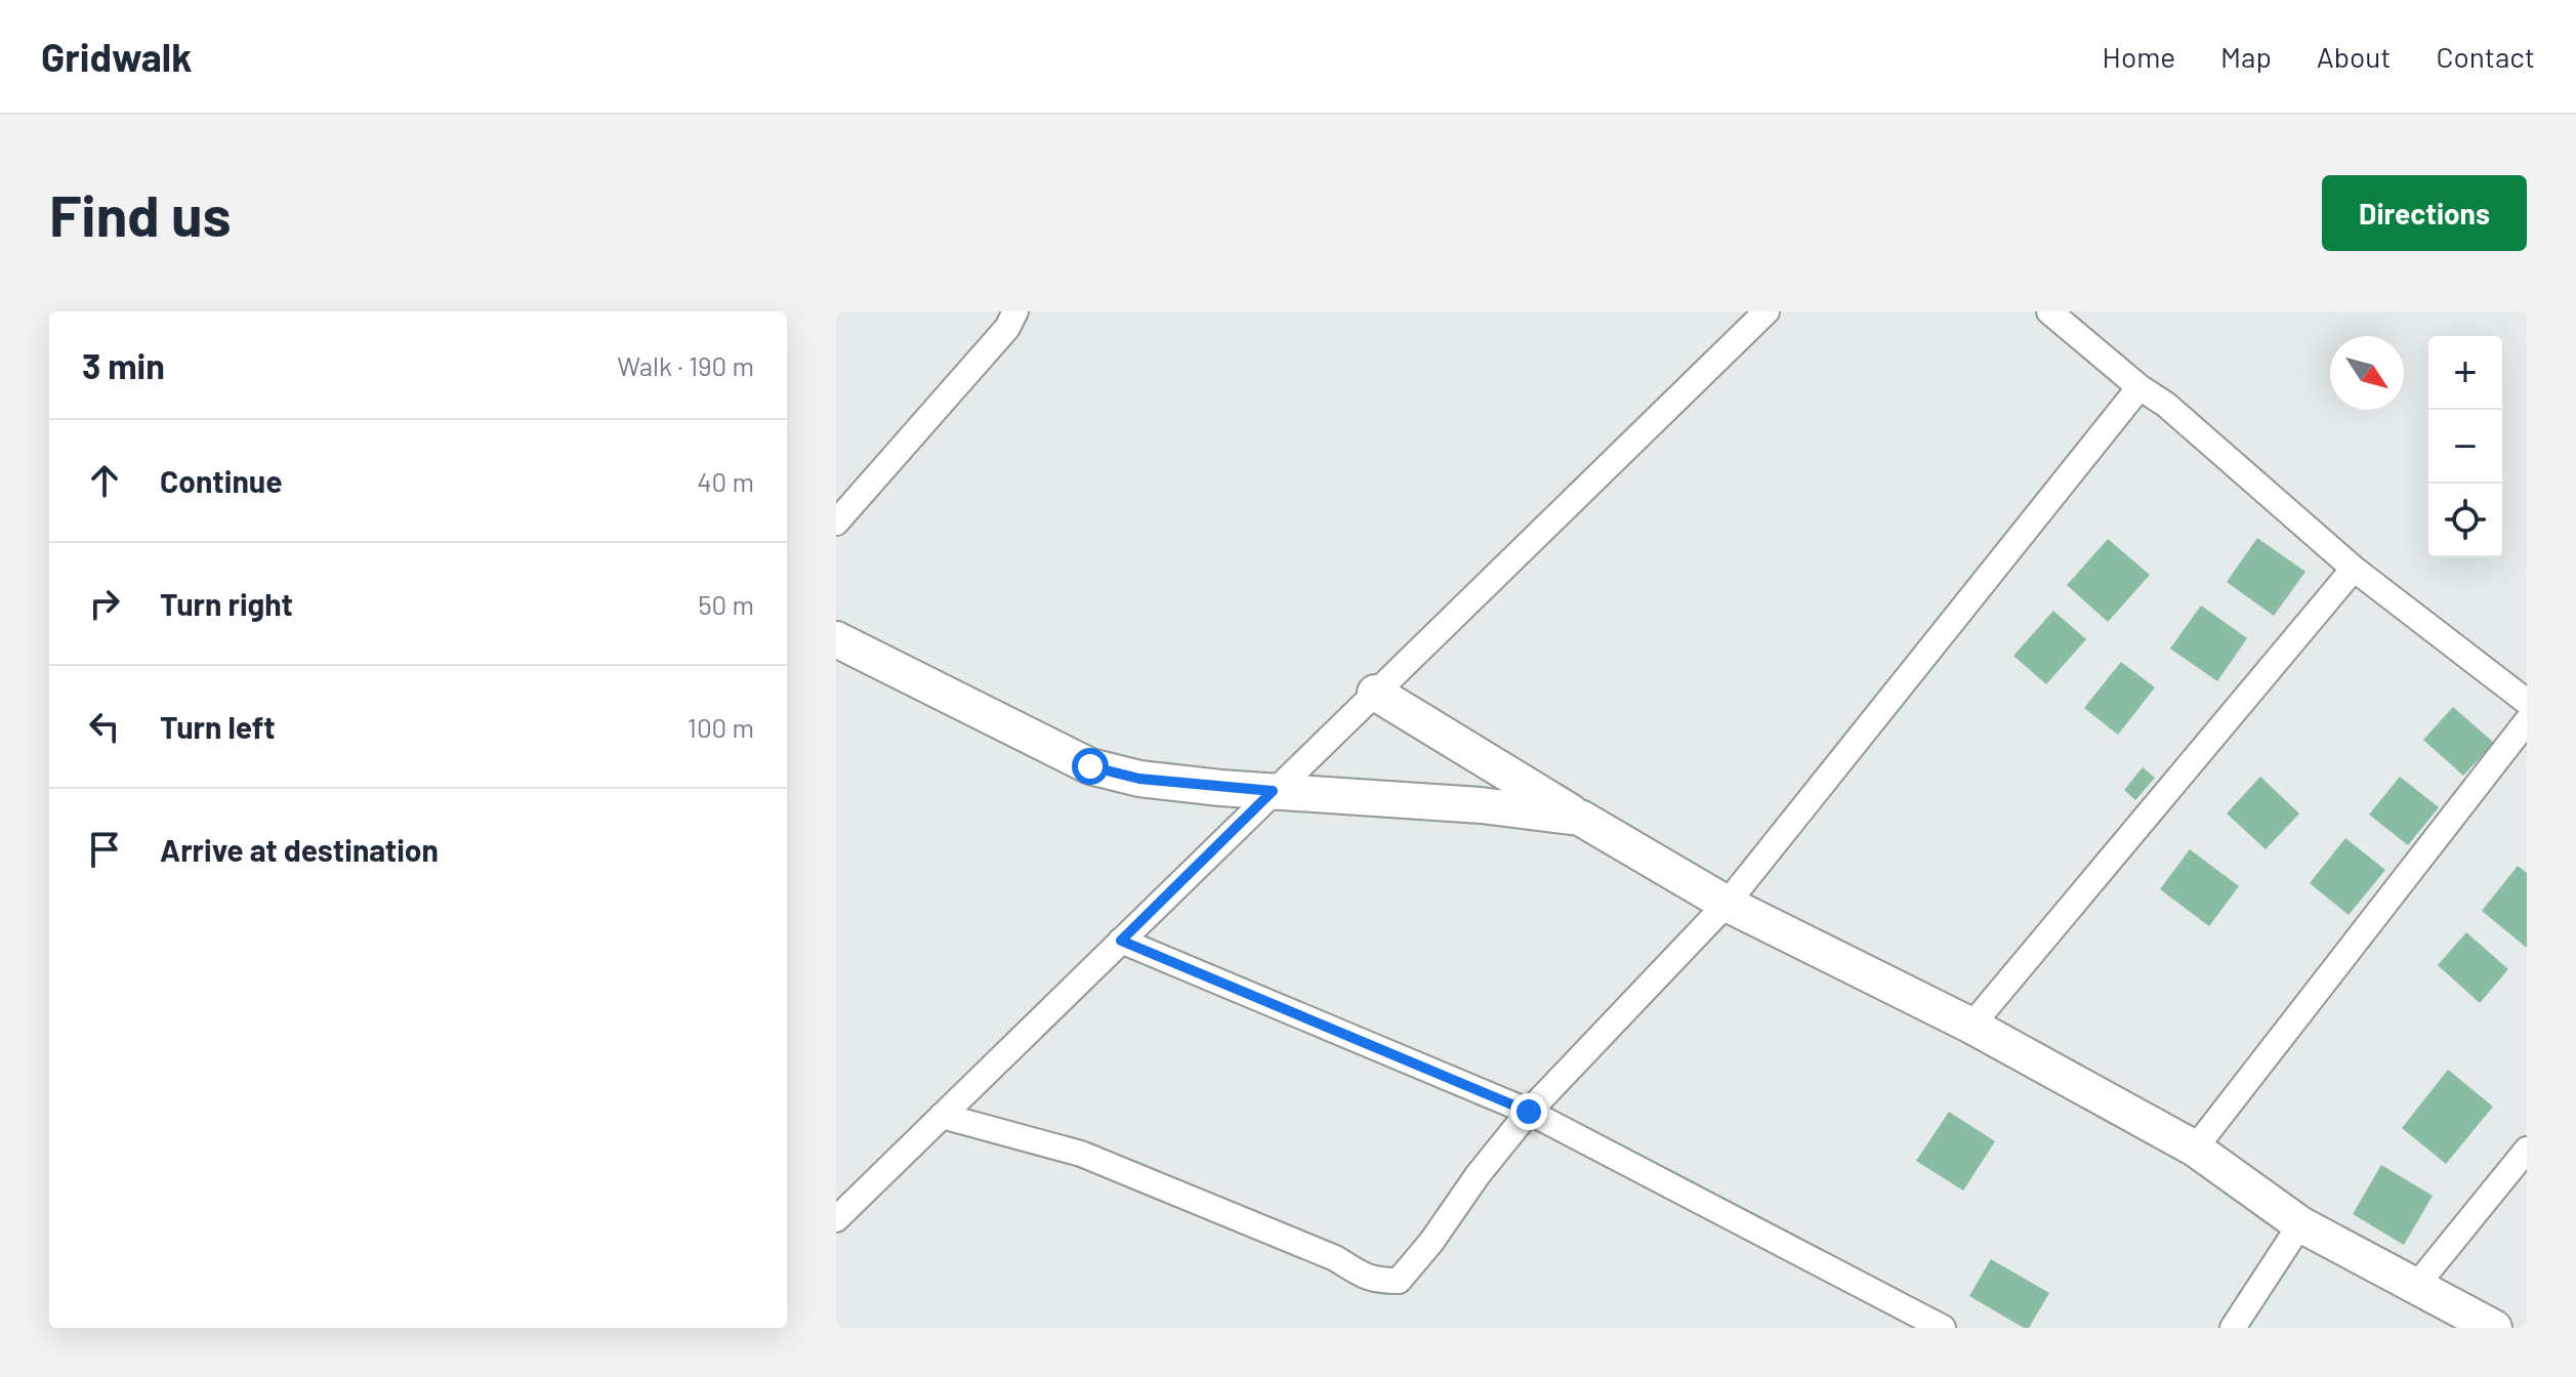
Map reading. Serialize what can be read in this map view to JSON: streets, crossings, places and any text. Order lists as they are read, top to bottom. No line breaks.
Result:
{"north":"bottom right","page":{"header":"Gridwalk","nav":["Home","Map","About","Contact"],"buttons":"Directions","title":"Find us","heading":["3 min","Walk · 190 m"],"map_buttons":["+","−"],"list":[["Continue","40 m"],["Turn right","50 m"],["Turn left","100 m"],"Arrive at destination"]}}
